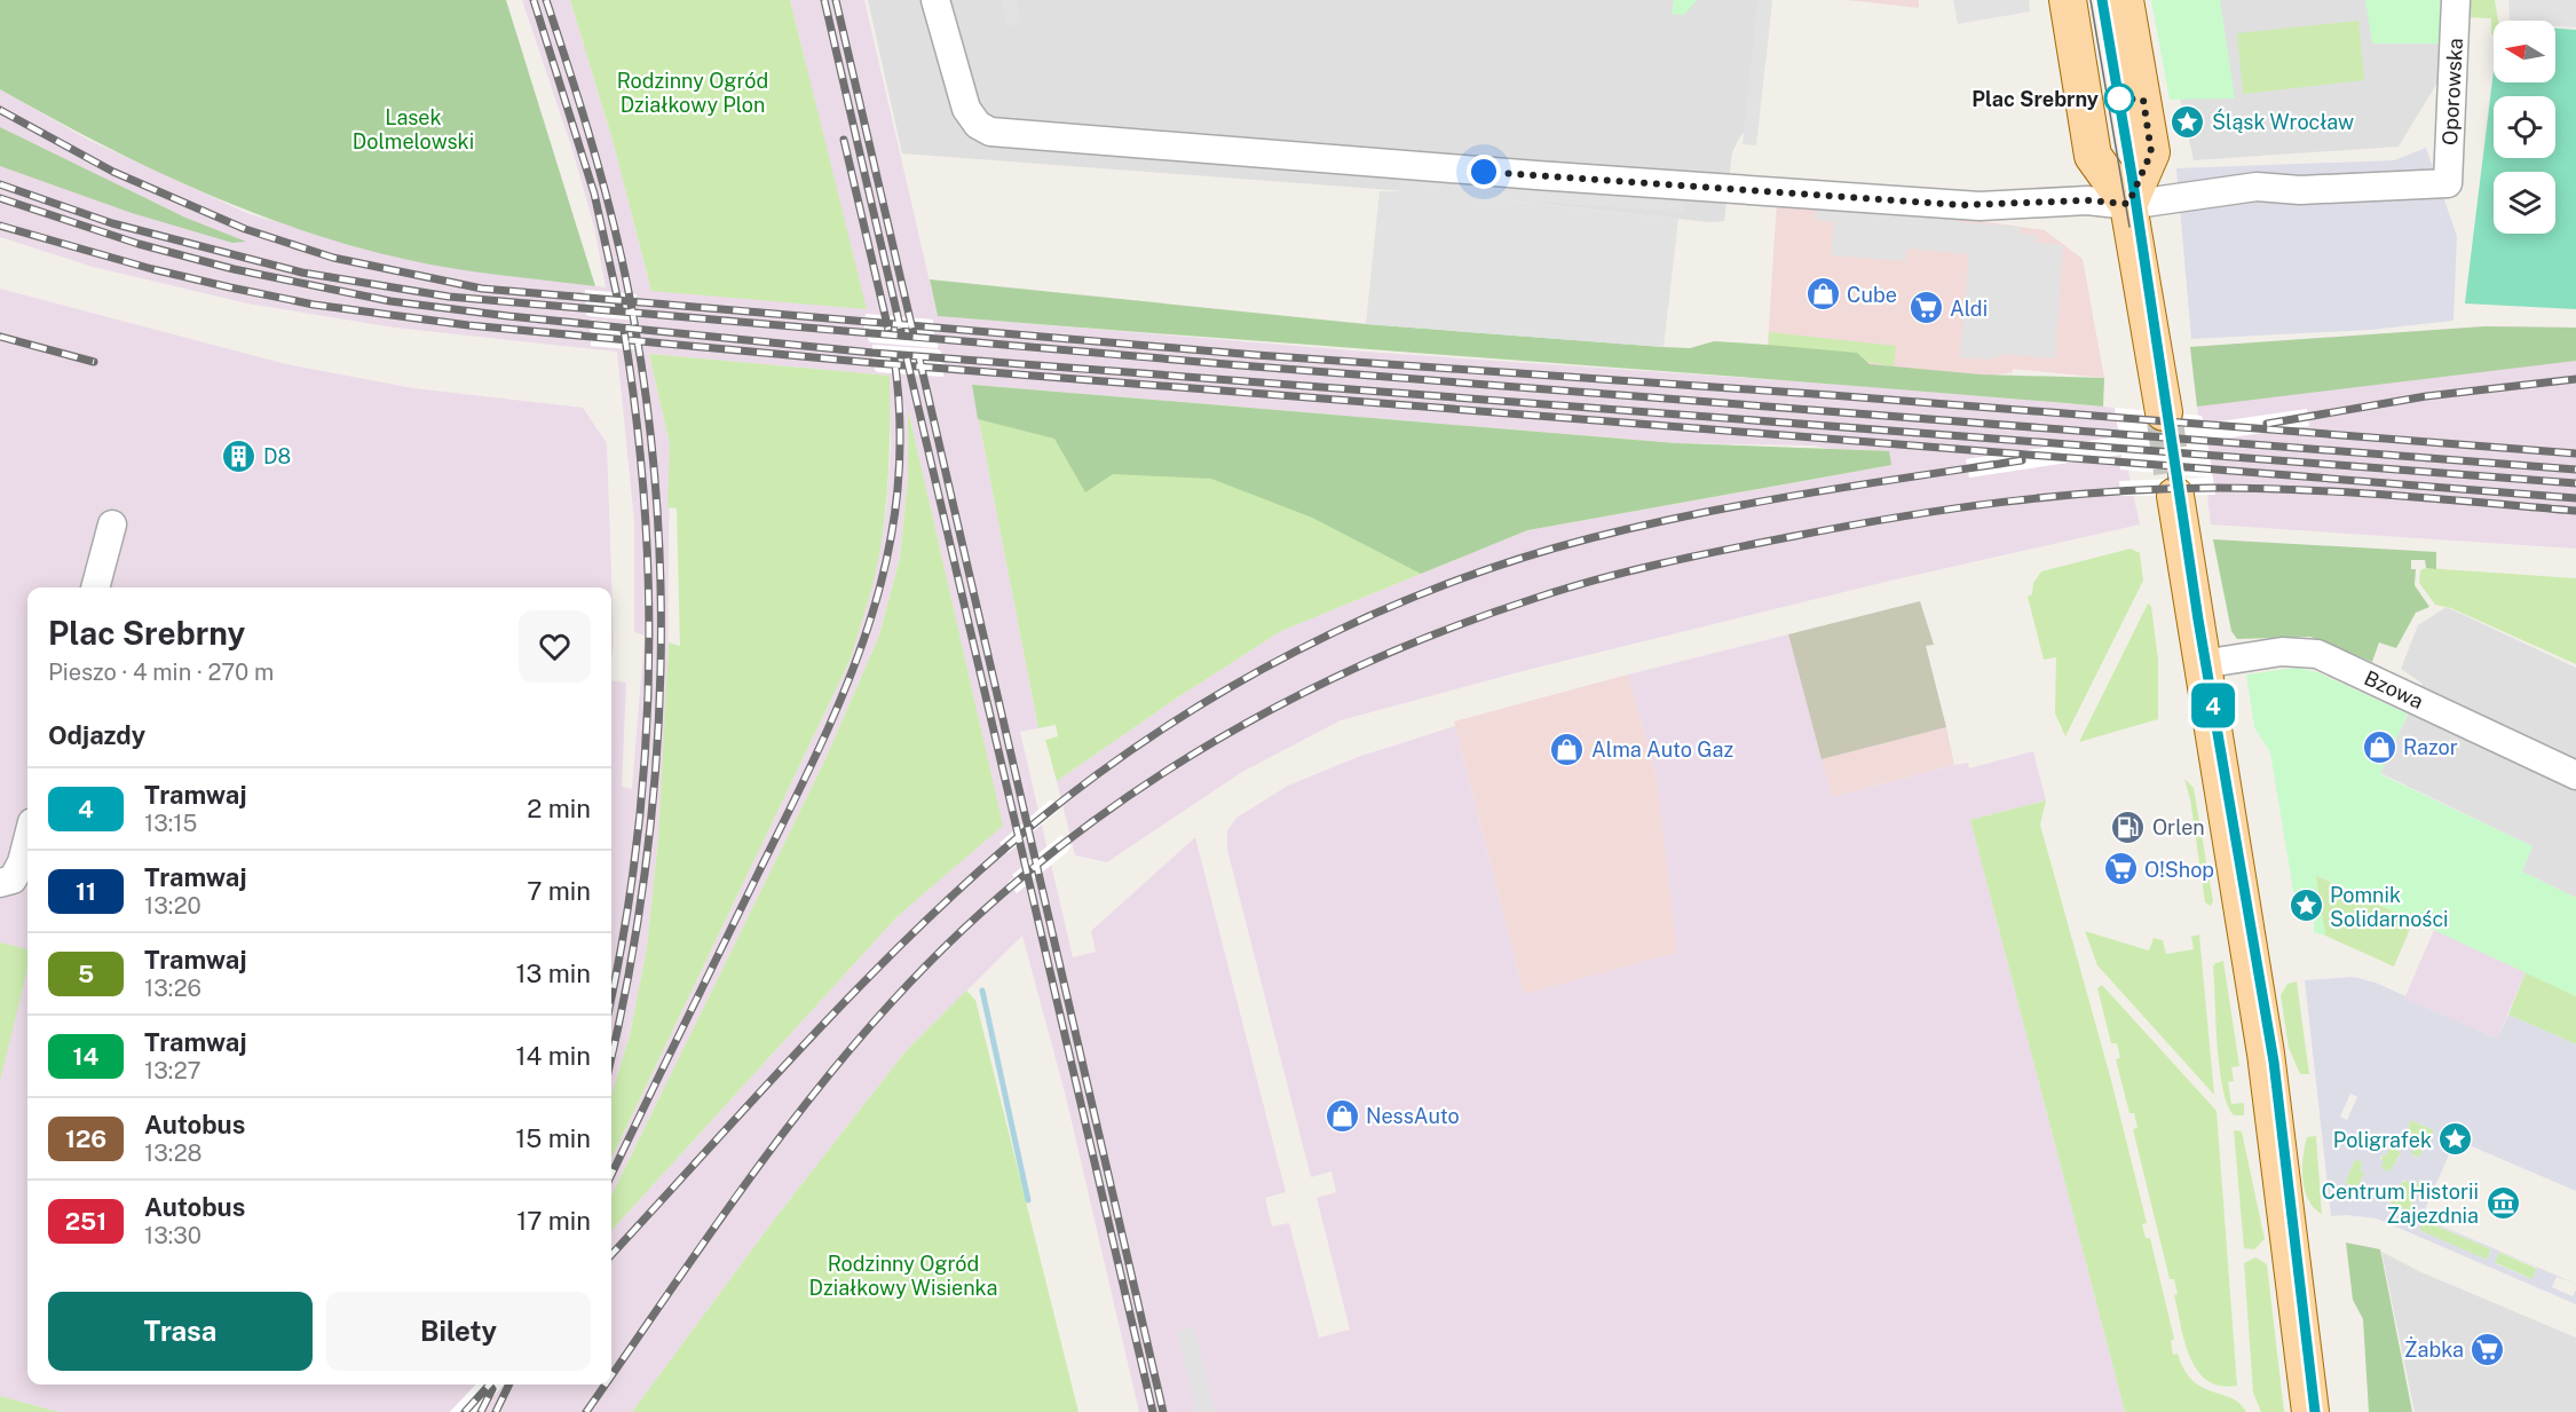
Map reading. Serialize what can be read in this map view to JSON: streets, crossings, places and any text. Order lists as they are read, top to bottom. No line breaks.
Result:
{"streets":{"street":["Oporowska","Bzowa"]},"parks":["Rodzinny Ogród Działkowy Plon","Lasek Dolmelowski","Rodzinny Ogród Działkowy Wisienka"],"places":{"other":["Plac Srebrny"],"place":["Śląsk Wrocław","Pomnik Solidarności","Poligrafek"],"shop":["Cube","Razor","Alma Auto Gaz","NessAuto"],"supermarket":["Aldi","O!Shop","Żabka"],"building":["D8"],"fuel station":["Orlen"],"museum":["Centrum Historii Zajezdnia"]},"lines":["tram line 4"],"north":"left","page":{"on_map":"4","heading":[["Plac Srebrny","Pieszo · 4 min · 270 m"],"Odjazdy"],"list":[{"mark":"4","name":"Tramwaj","note":"13:15","value":"2 min"},{"mark":"11","name":"Tramwaj","note":"13:20","value":"7 min"},{"mark":"5","name":"Tramwaj","note":"13:26","value":"13 min"},{"mark":"14","name":"Tramwaj","note":"13:27","value":"14 min"},{"mark":"126","name":"Autobus","note":"13:28","value":"15 min"},{"mark":"251","name":"Autobus","note":"13:30","value":"17 min"}],"buttons":["Trasa","Bilety"]}}
